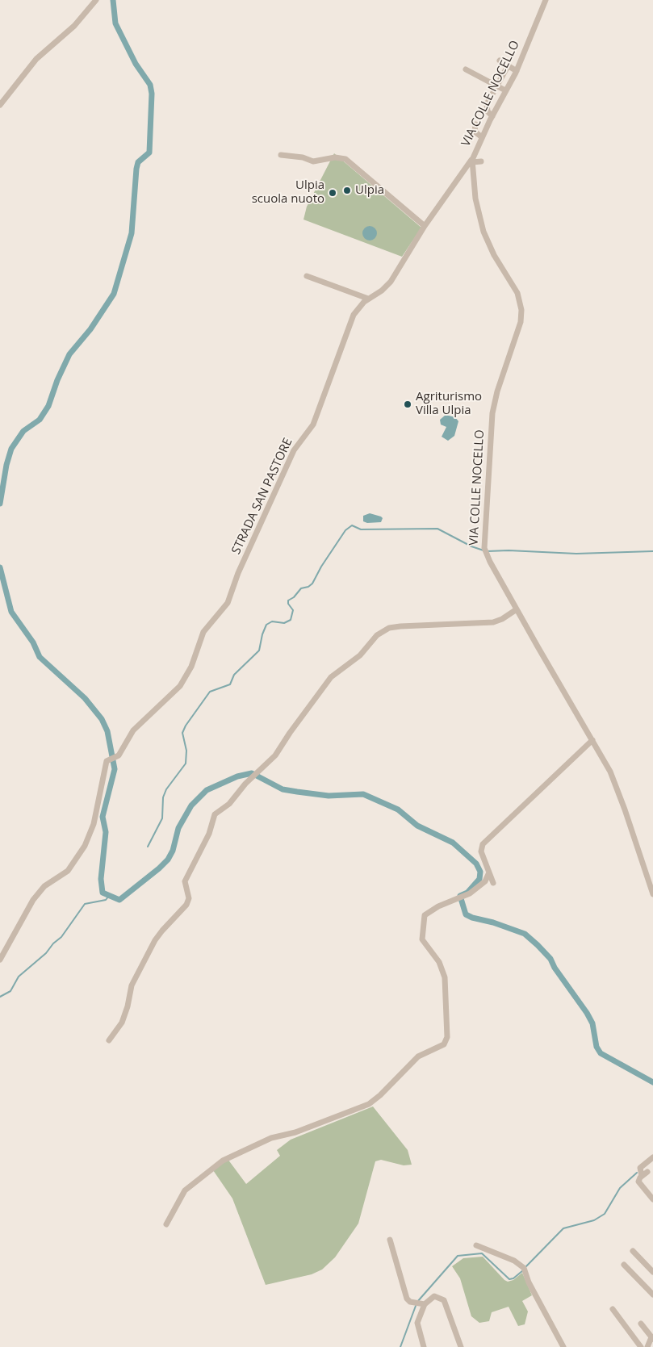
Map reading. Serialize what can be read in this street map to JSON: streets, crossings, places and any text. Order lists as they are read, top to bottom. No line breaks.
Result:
{"streets":{"street":["VIA COLLE NOCELLO","STRADA SAN PASTORE"]},"crossings":[["VIA COLLE NOCELLO","STRADA SAN PASTORE"]],"places":["Ulpia","Ulpia scuola nuoto","Agriturismo Villa Ulpia"]}
